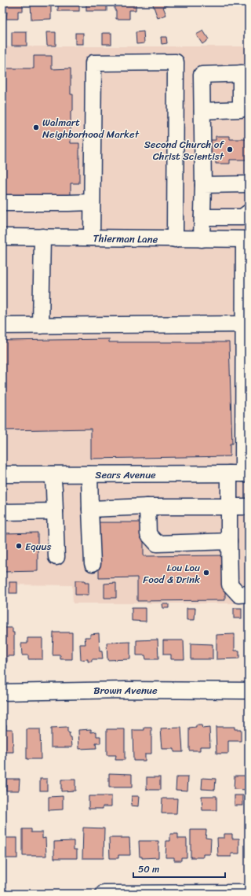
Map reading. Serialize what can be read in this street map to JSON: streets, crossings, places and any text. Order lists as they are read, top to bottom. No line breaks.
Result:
{"streets":{"street":["Thierman Lane","Sears Avenue","Brown Avenue"]},"places":["Walmart Neighborhood Market","Second Church of Christ Scientist","Equus","Lou Lou Food & Drink"],"scale_bar":"50 m"}
